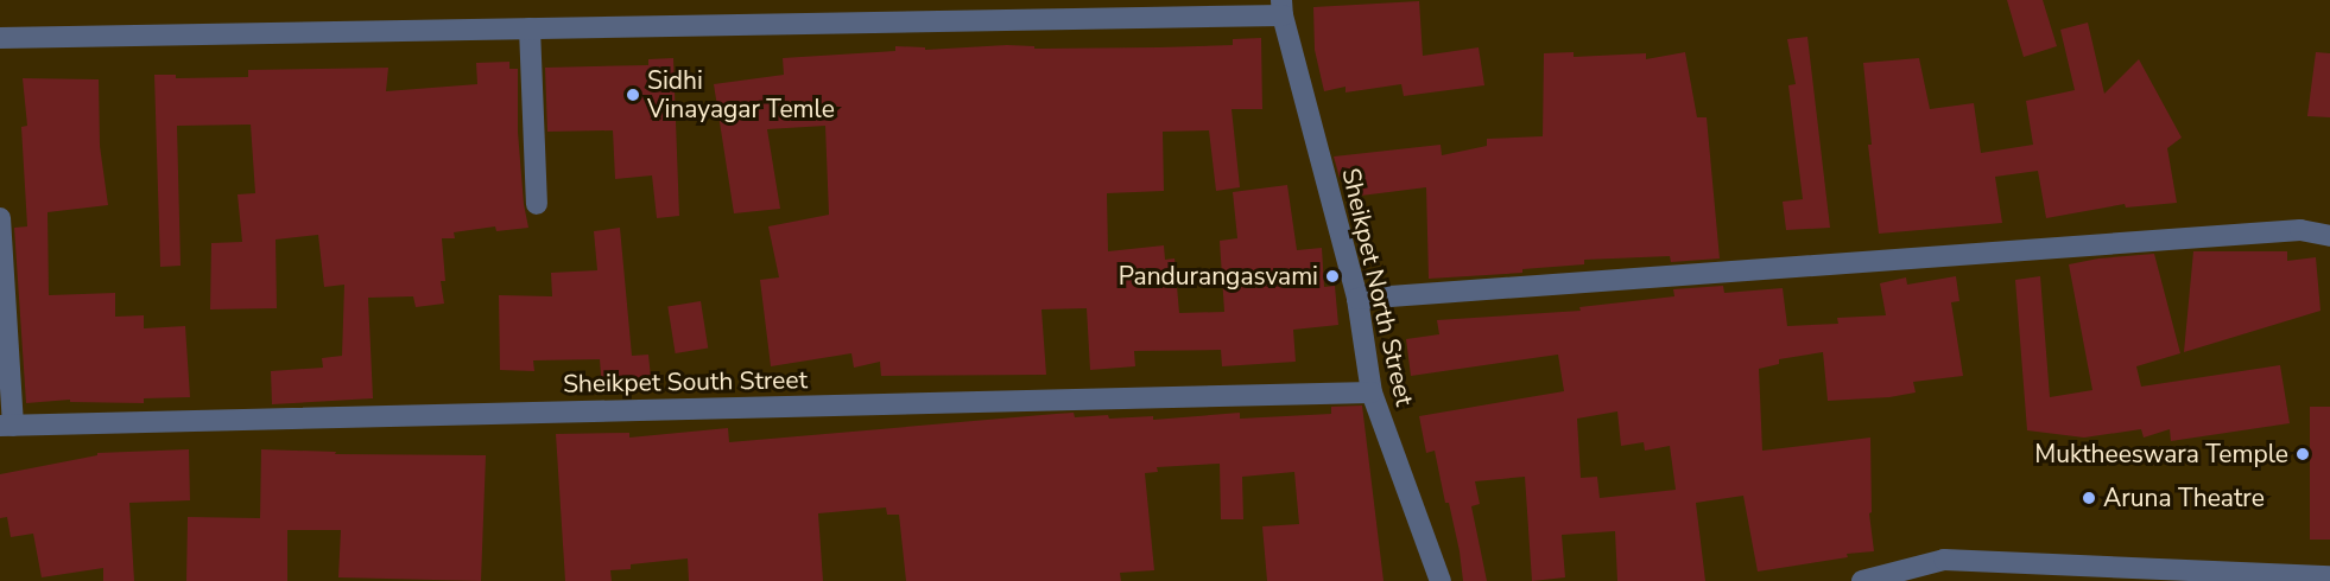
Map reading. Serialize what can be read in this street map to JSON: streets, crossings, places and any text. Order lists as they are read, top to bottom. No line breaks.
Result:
{"streets":{"street":["Sheikpet North Street","Sheikpet South Street"]},"crossings":[["Sheikpet North Street","Sheikpet South Street"]],"places":["Sidhi Vinayagar Temle","Pandurangasvami","Muktheeswara Temple","Aruna Theatre"]}
